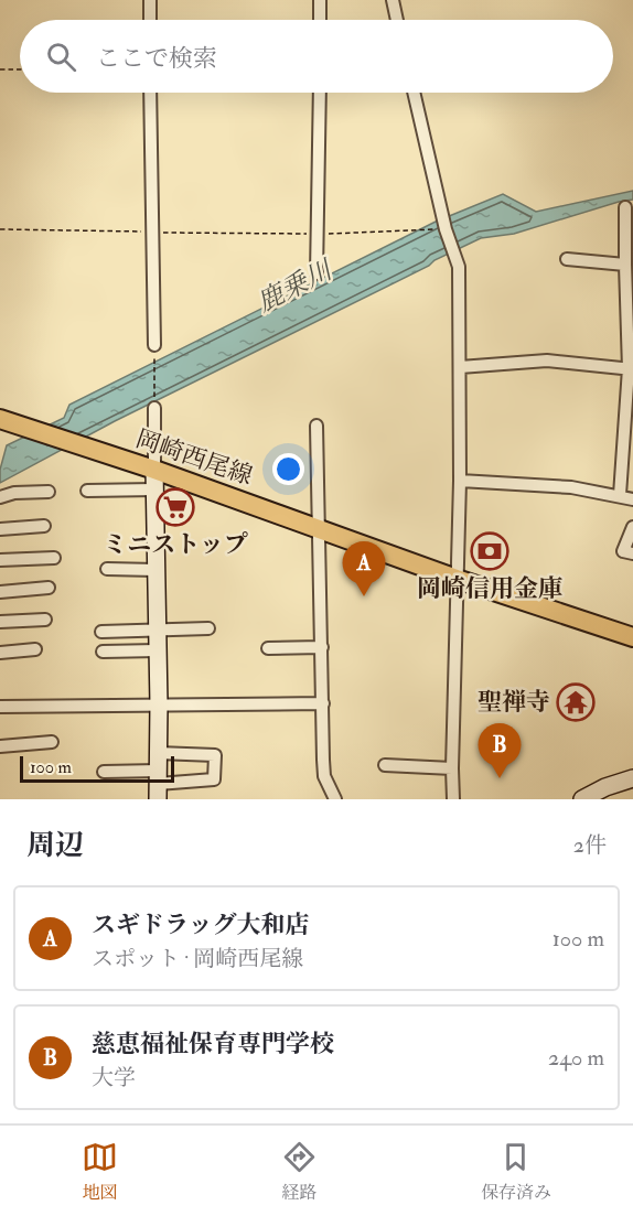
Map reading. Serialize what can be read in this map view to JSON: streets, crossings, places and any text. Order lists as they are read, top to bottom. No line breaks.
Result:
{"streets":{"main road":["岡崎西尾線"]},"water":["鹿乗川"],"places":{"supermarket":["ミニストップ"],"bank":["岡崎信用金庫"],"temple":["聖禅寺"]},"scale_bar":"100 m","page":{"search":"ここで検索","pins":["A","B"],"scale":"100 m","heading":["周辺","2件"],"list":[{"mark":"A","name":"スギドラッグ大和店","note":"スポット · 岡崎西尾線","value":"100 m"},{"mark":"B","name":"慈恵福祉保育専門学校","note":"大学","value":"240 m"}],"nav":["地図","経路","保存済み"]}}
